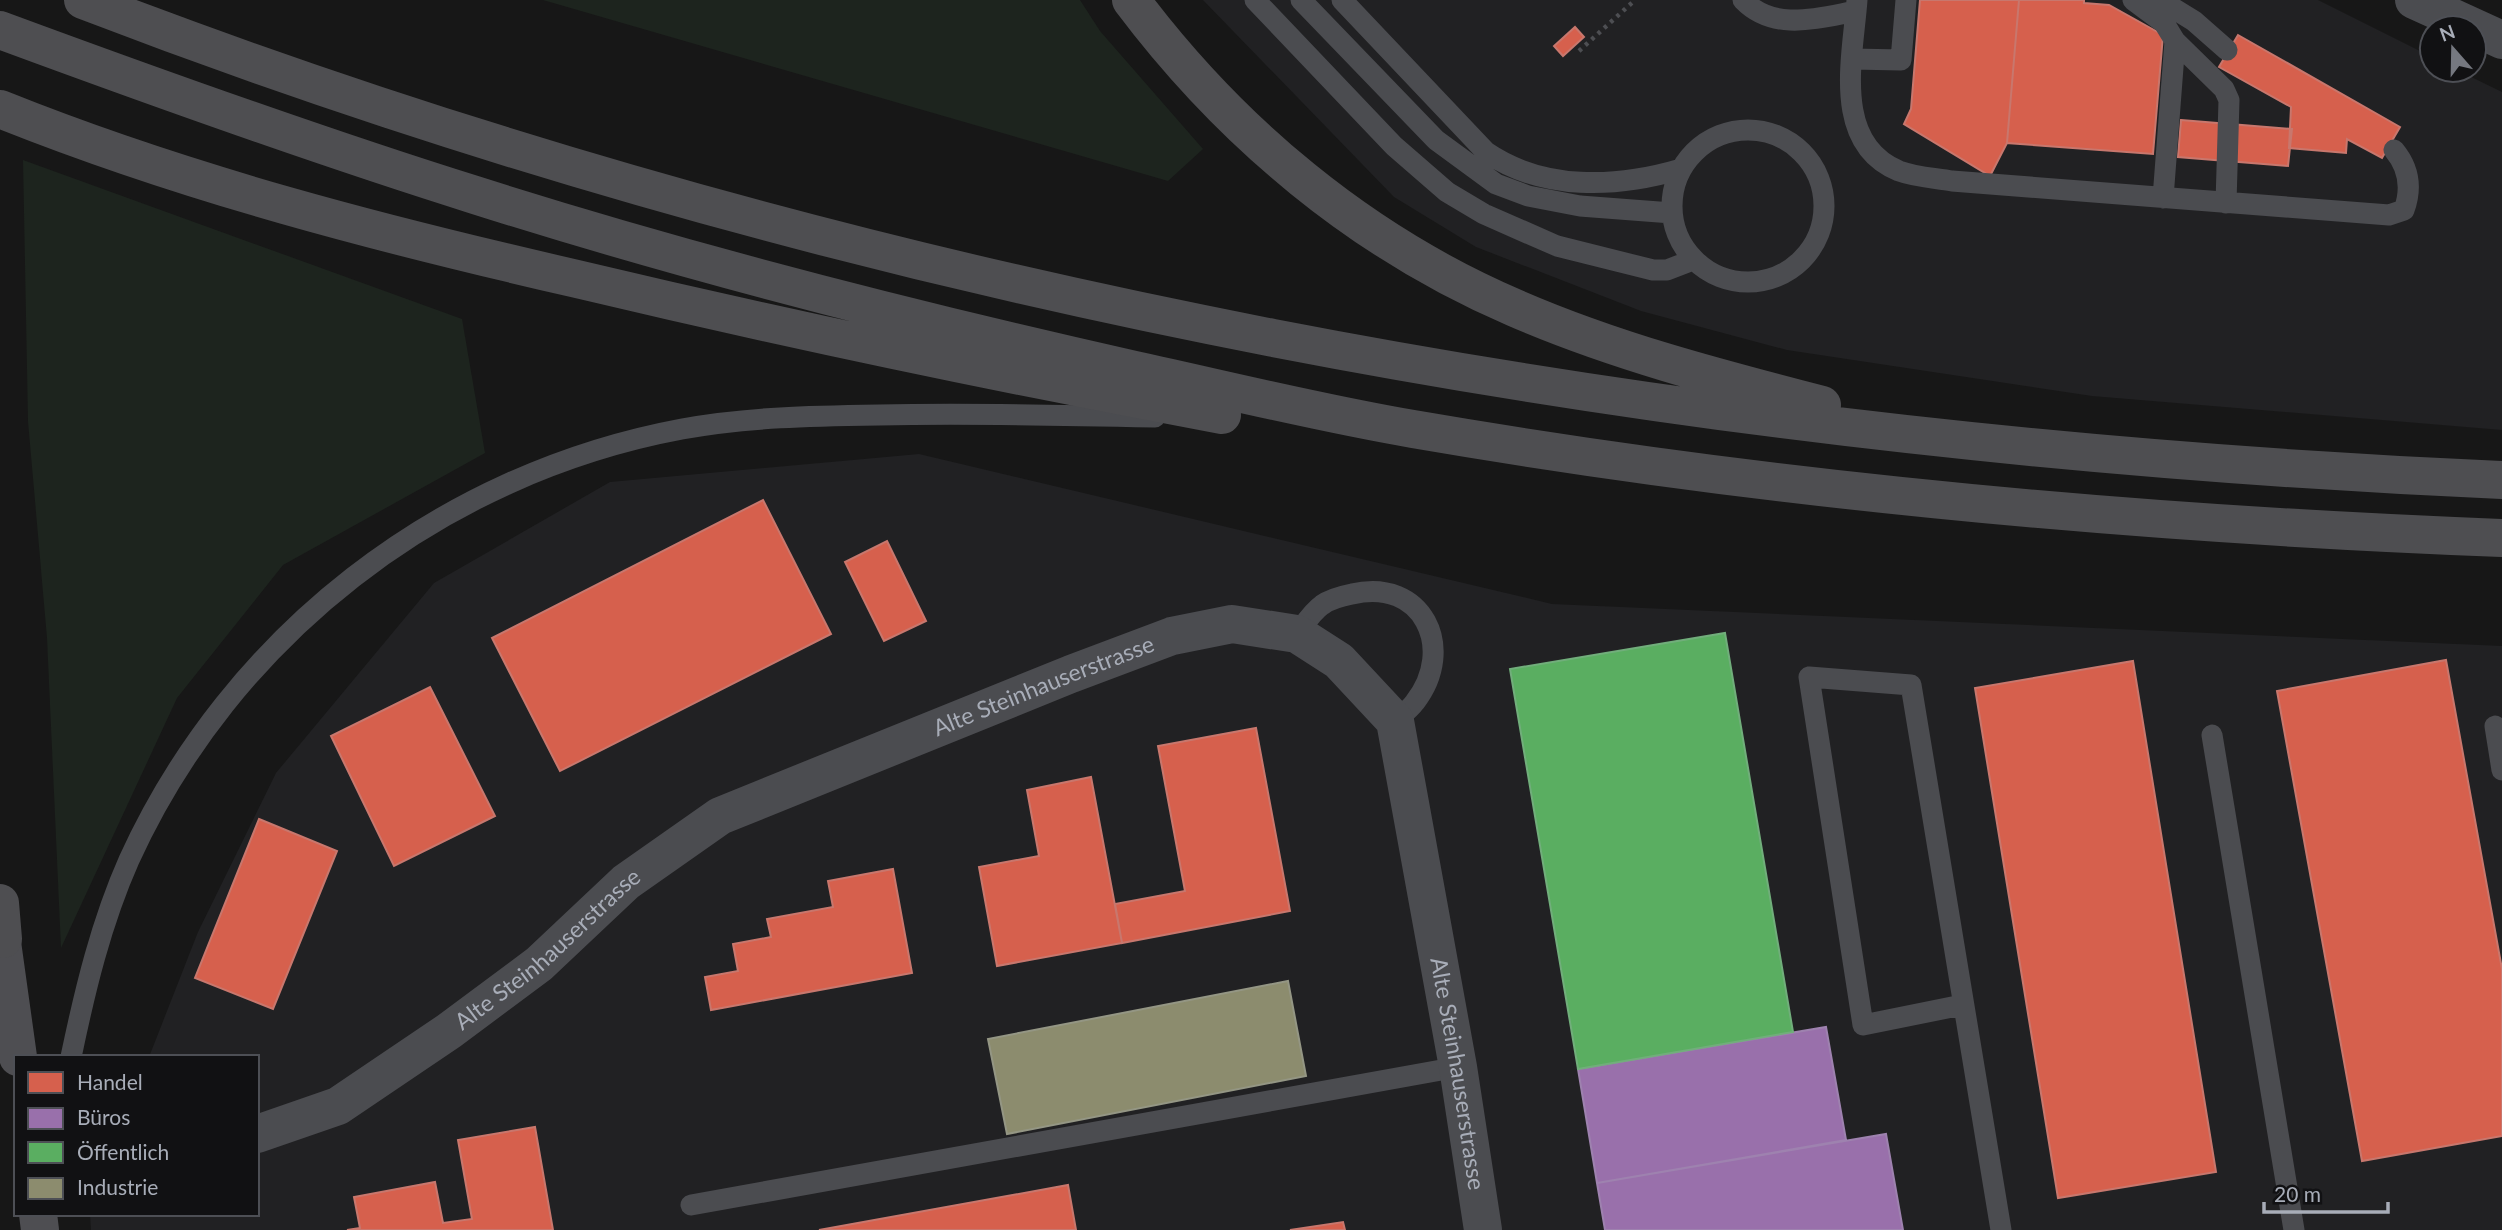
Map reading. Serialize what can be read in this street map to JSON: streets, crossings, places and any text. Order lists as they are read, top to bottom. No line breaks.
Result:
{"streets":{"street":["Alte Steinhauserstrasse"]},"legend":["Handel","Büros","Öffentlich","Industrie"],"scale_bar":"20 m","north":"top"}
